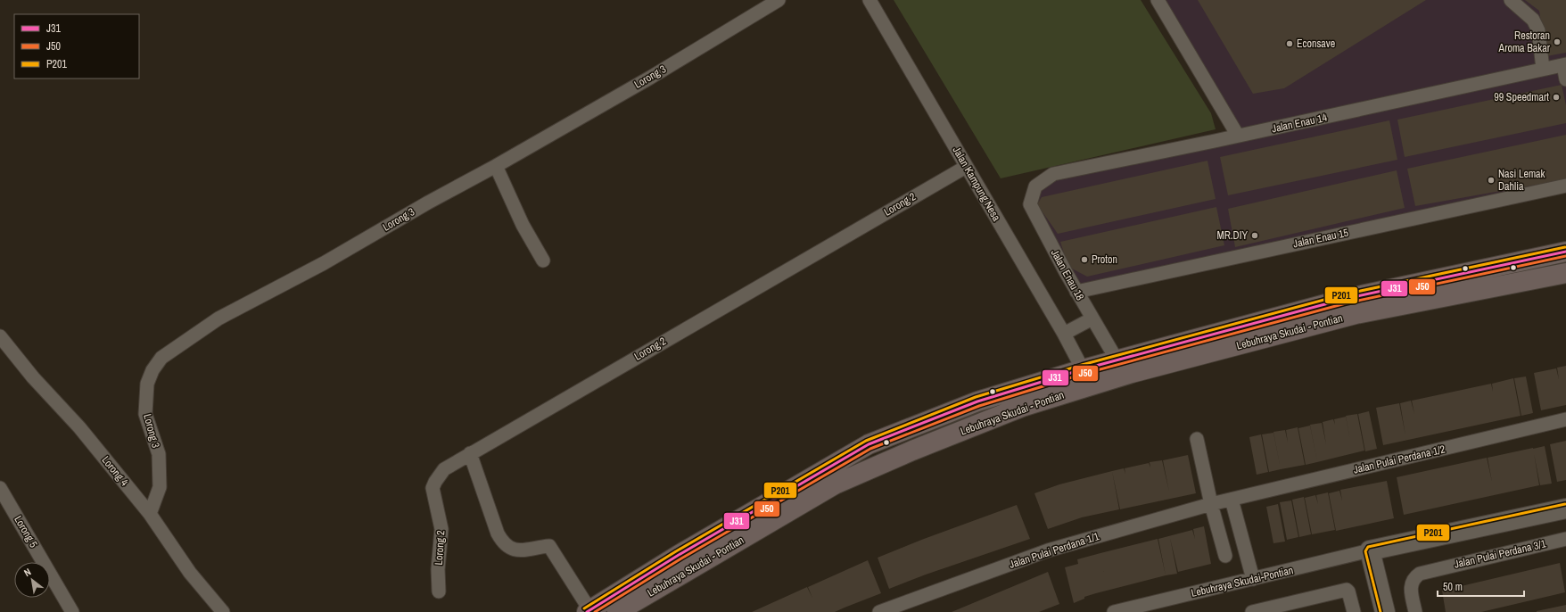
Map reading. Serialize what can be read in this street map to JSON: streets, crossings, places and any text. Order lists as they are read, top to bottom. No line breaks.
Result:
{"streets":{"highway":["Lebuhraya Skudai - Pontian"],"street":["Lorong 3","Jalan Enau 14","Jalan Kampung Nesa","Lorong 2","Jalan Enau 15","Jalan Enau 18","Jalan Pulai Perdana 1/2","Lorong 4","Lorong 5","Jalan Pulai Perdana 1/1","Jalan Pulai Perdana 3/1","Lebuhraya Skudai-Pontian"]},"crossings":[["Lorong 3","Lorong 4"],["Jalan Enau 14","Jalan Enau 18"],["Jalan Kampung Nesa","Lorong 2"],["Jalan Kampung Nesa","Lebuhraya Skudai - Pontian"],["Jalan Enau 15","Jalan Enau 18"],["Jalan Enau 18","Lebuhraya Skudai - Pontian"],["Jalan Pulai Perdana 1/2","Jalan Pulai Perdana 1/1"]],"places":["Restoran Aroma Bakar","Econsave","99 Speedmart","Nasi Lemak Dahlia","MR.DIY","Proton"],"lines":["transit line P201","transit line J31","transit line J50"],"legend":["J31","J50","P201"],"scale_bar":"50 m","north":"top left"}
